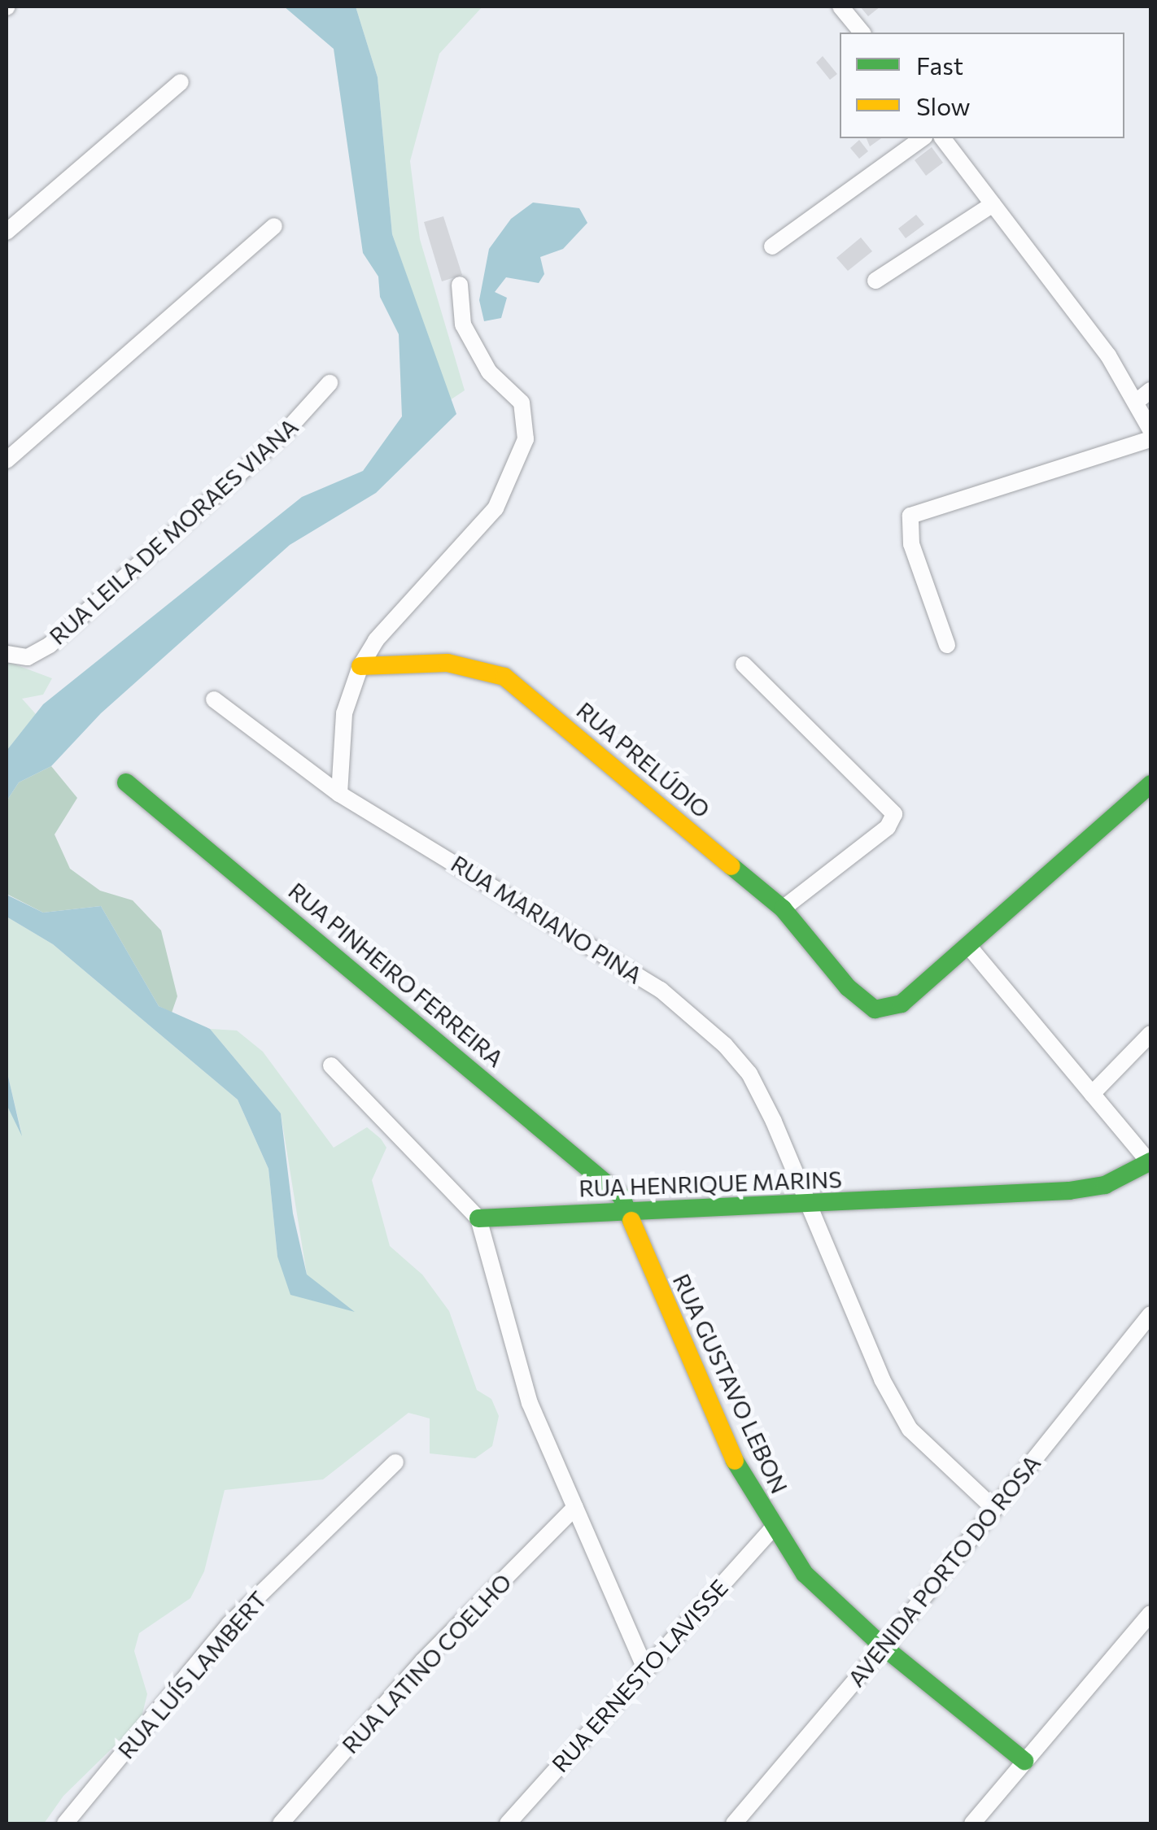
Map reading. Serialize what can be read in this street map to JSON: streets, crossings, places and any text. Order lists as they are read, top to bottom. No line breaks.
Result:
{"streets":{"street":["RUA LEILA DE MORAES VIANA","RUA PRELÚDIO","RUA MARIANO PINA","RUA PINHEIRO FERREIRA","RUA HENRIQUE MARINS","RUA GUSTAVO LEBON","AVENIDA PORTO DO ROSA","RUA LATINO COELHO","RUA LUÍS LAMBERT","RUA ERNESTO LAVISSE"]},"crossings":[["RUA MARIANO PINA","RUA HENRIQUE MARINS"],["RUA MARIANO PINA","AVENIDA PORTO DO ROSA"],["RUA PINHEIRO FERREIRA","RUA HENRIQUE MARINS"],["RUA PINHEIRO FERREIRA","RUA GUSTAVO LEBON"],["RUA HENRIQUE MARINS","RUA GUSTAVO LEBON"],["RUA GUSTAVO LEBON","AVENIDA PORTO DO ROSA"],["RUA GUSTAVO LEBON","RUA ERNESTO LAVISSE"]],"legend":["Fast","Slow"]}
